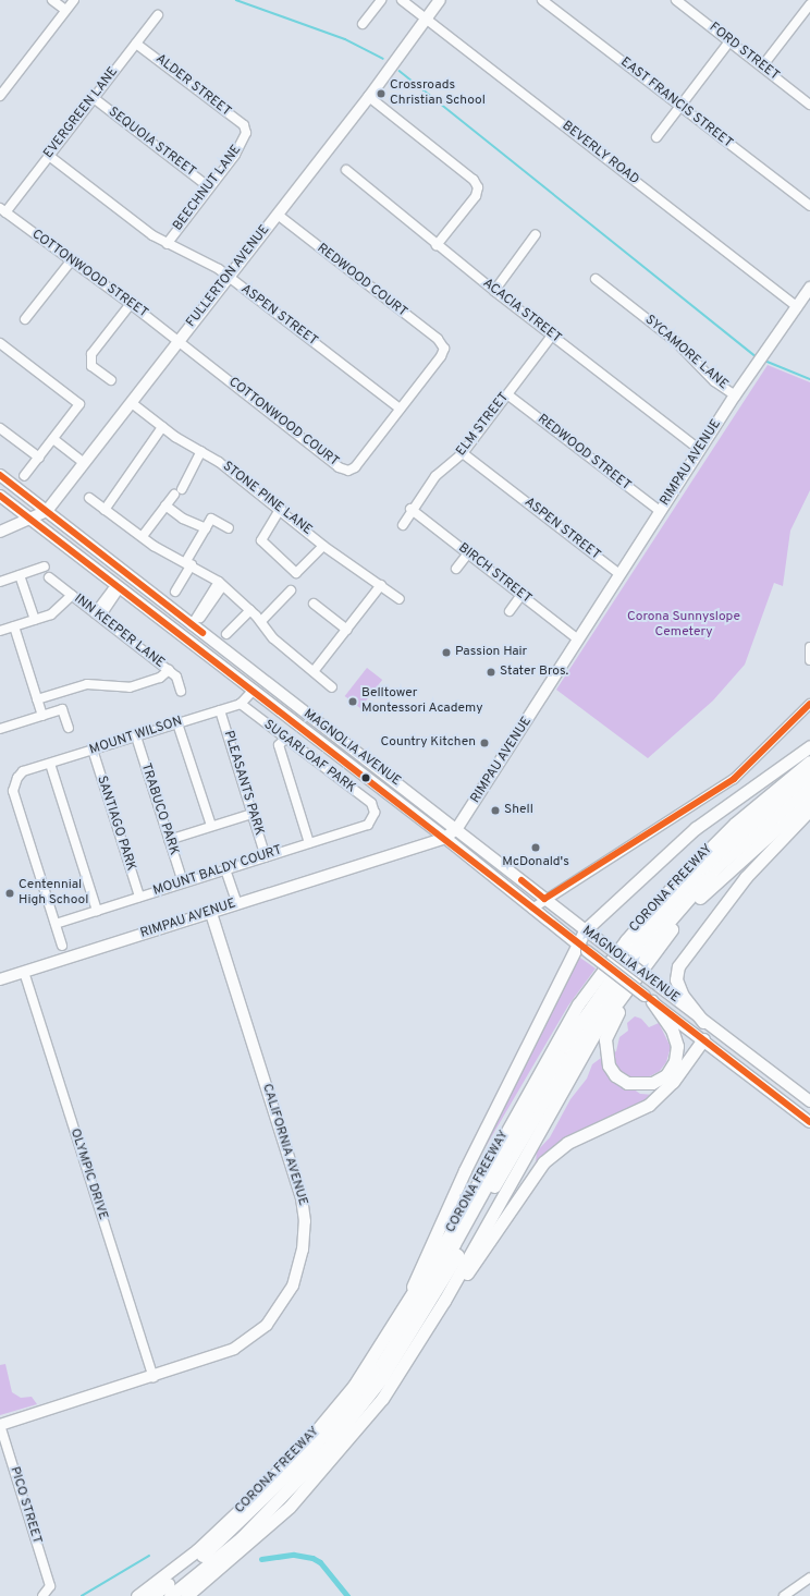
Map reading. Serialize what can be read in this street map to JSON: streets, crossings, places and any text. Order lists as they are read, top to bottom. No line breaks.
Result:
{"streets":{"highway":["CORONA FREEWAY"],"main road":["FULLERTON AVENUE","RIMPAU AVENUE","MAGNOLIA AVENUE","CALIFORNIA AVENUE"],"street":["FORD STREET","ALDER STREET","EAST FRANCIS STREET","EVERGREEN LANE","SEQUOIA STREET","BEVERLY ROAD","BEECHNUT LANE","COTTONWOOD STREET","REDWOOD COURT","ACACIA STREET","ASPEN STREET","SYCAMORE LANE","COTTONWOOD COURT","ELM STREET","REDWOOD STREET","STONE PINE LANE","BIRCH STREET","INN KEEPER LANE","MOUNT WILSON","SUGARLOAF PARK","PLEASANTS PARK","TRABUCO PARK","SANTIAGO PARK","MOUNT BALDY COURT","OLYMPIC DRIVE","PICO STREET"]},"crossings":[["ALDER STREET","EVERGREEN LANE"],["ALDER STREET","BEECHNUT LANE"],["EVERGREEN LANE","SEQUOIA STREET"],["EVERGREEN LANE","COTTONWOOD STREET"],["EVERGREEN LANE","ASPEN STREET"],["SEQUOIA STREET","BEECHNUT LANE"],["BEVERLY ROAD","FULLERTON AVENUE"],["BEVERLY ROAD","RIMPAU AVENUE"],["BEECHNUT LANE","ASPEN STREET"],["COTTONWOOD STREET","FULLERTON AVENUE"],["COTTONWOOD STREET","COTTONWOOD COURT"],["FULLERTON AVENUE","REDWOOD COURT"],["FULLERTON AVENUE","ASPEN STREET"],["FULLERTON AVENUE","COTTONWOOD COURT"],["FULLERTON AVENUE","STONE PINE LANE"],["FULLERTON AVENUE","MAGNOLIA AVENUE"],["REDWOOD COURT","COTTONWOOD COURT"],["ACACIA STREET","ELM STREET"],["ACACIA STREET","RIMPAU AVENUE"],["ASPEN STREET","COTTONWOOD COURT"],["ASPEN STREET","ELM STREET"],["ASPEN STREET","RIMPAU AVENUE"],["SYCAMORE LANE","RIMPAU AVENUE"],["ELM STREET","REDWOOD STREET"],["ELM STREET","BIRCH STREET"],["REDWOOD STREET","RIMPAU AVENUE"],["RIMPAU AVENUE","BIRCH STREET"],["RIMPAU AVENUE","MAGNOLIA AVENUE"],["RIMPAU AVENUE","CALIFORNIA AVENUE"],["RIMPAU AVENUE","OLYMPIC DRIVE"],["MOUNT WILSON","MAGNOLIA AVENUE"],["MOUNT WILSON","SUGARLOAF PARK"],["MOUNT WILSON","PLEASANTS PARK"],["MOUNT WILSON","TRABUCO PARK"],["MOUNT WILSON","SANTIAGO PARK"],["MOUNT WILSON","MOUNT BALDY COURT"],["SUGARLOAF PARK","MOUNT BALDY COURT"],["PLEASANTS PARK","MOUNT BALDY COURT"],["TRABUCO PARK","MOUNT BALDY COURT"],["SANTIAGO PARK","MOUNT BALDY COURT"],["CALIFORNIA AVENUE","OLYMPIC DRIVE"],["CALIFORNIA AVENUE","PICO STREET"]],"parks":["Corona Sunnyslope Cemetery"],"places":["Crossroads Christian School","Passion Hair","Stater Bros.","Belltower Montessori Academy","Country Kitchen","Shell","McDonald's","Centennial High School"]}
